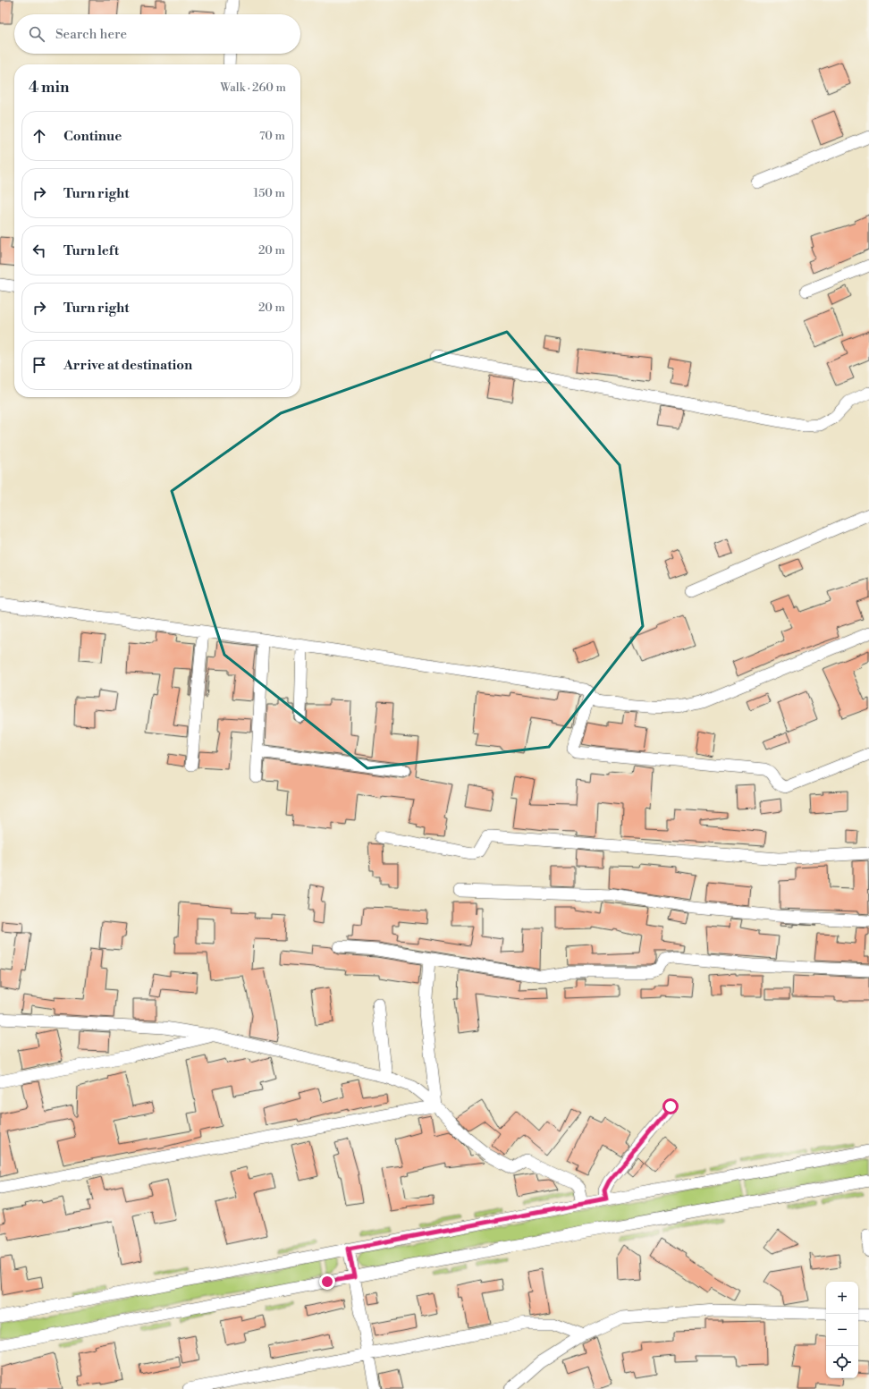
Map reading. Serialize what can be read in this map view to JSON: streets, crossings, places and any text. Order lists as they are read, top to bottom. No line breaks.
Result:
{"page":{"search":"Search here","heading":["4 min","Walk · 260 m"],"list":[["Continue","70 m"],["Turn right","150 m"],["Turn left","20 m"],["Turn right","20 m"],"Arrive at destination"],"map_buttons":["+","−"]}}
